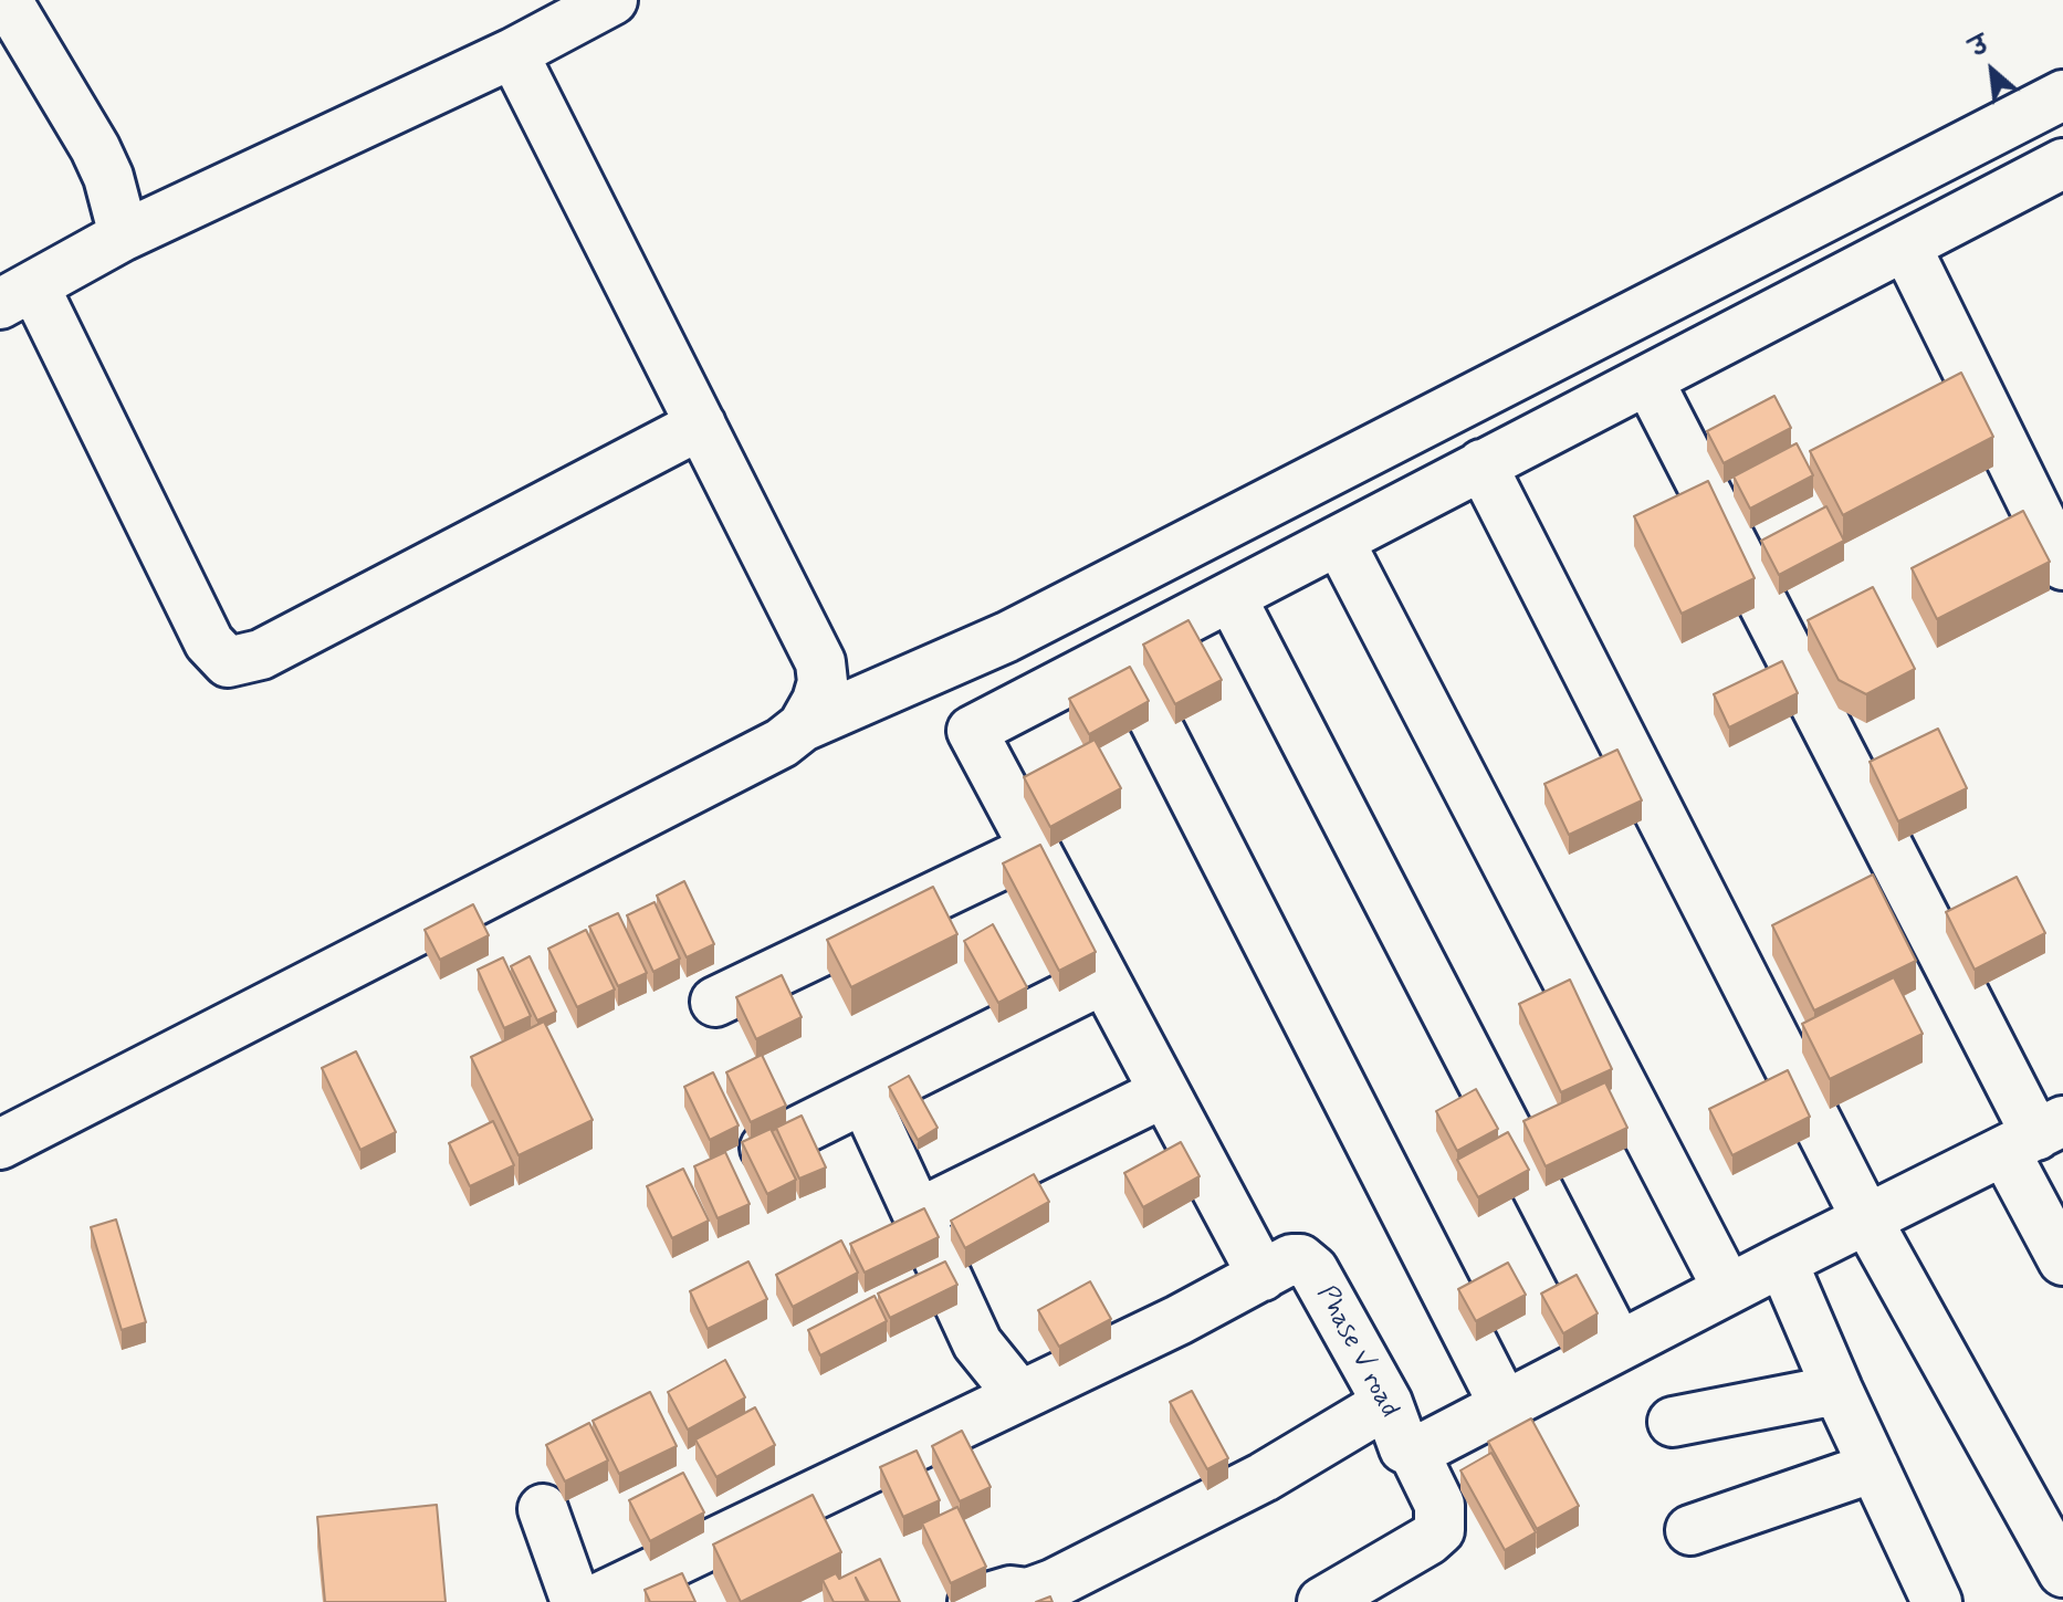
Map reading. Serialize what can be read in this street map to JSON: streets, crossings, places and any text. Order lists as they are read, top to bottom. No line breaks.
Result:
{"streets":{"street":["Phase V road"]},"north":"top left"}
